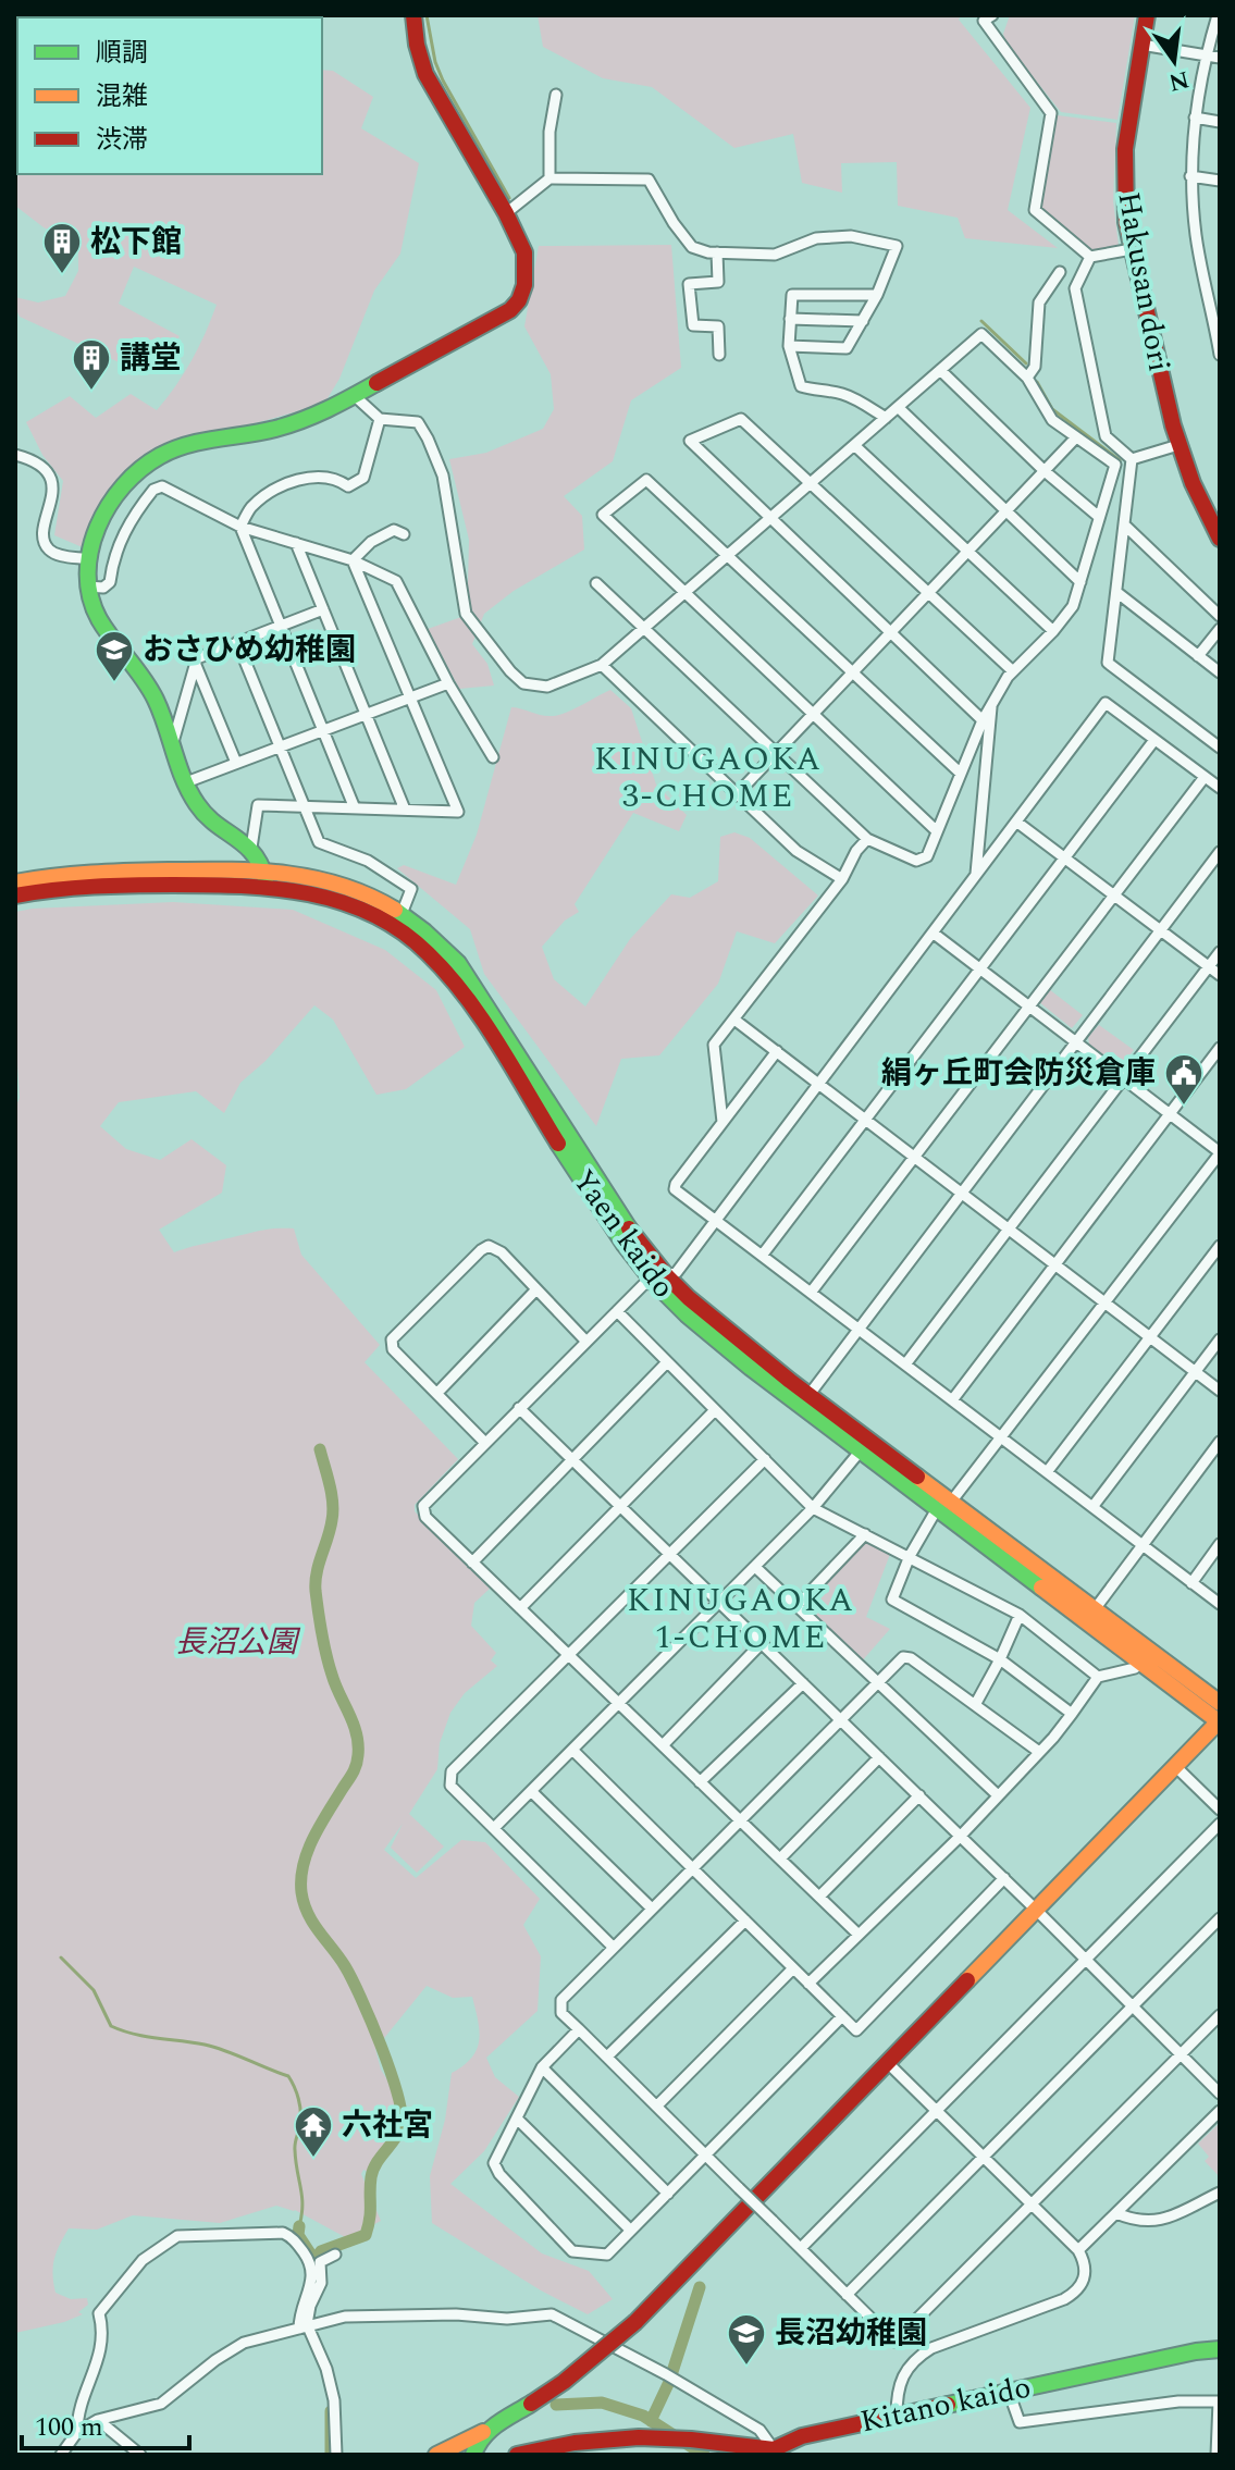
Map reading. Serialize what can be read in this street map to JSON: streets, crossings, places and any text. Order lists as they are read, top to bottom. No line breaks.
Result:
{"streets":{"main road":["Hakusan dori","Yaen kaido","Kitano kaido"]},"districts":["KINUGAOKA 3-CHOME","KINUGAOKA 1-CHOME"],"parks":["長沼公園"],"places":{"building":["松下館","講堂"],"school or university":["おさひめ幼稚園","長沼幼稚園"],"public building":["絹ヶ丘町会防災倉庫"],"temple":["六社宮"]},"legend":["順調","混雑","渋滞"],"scale_bar":"100 m","north":"bottom"}
